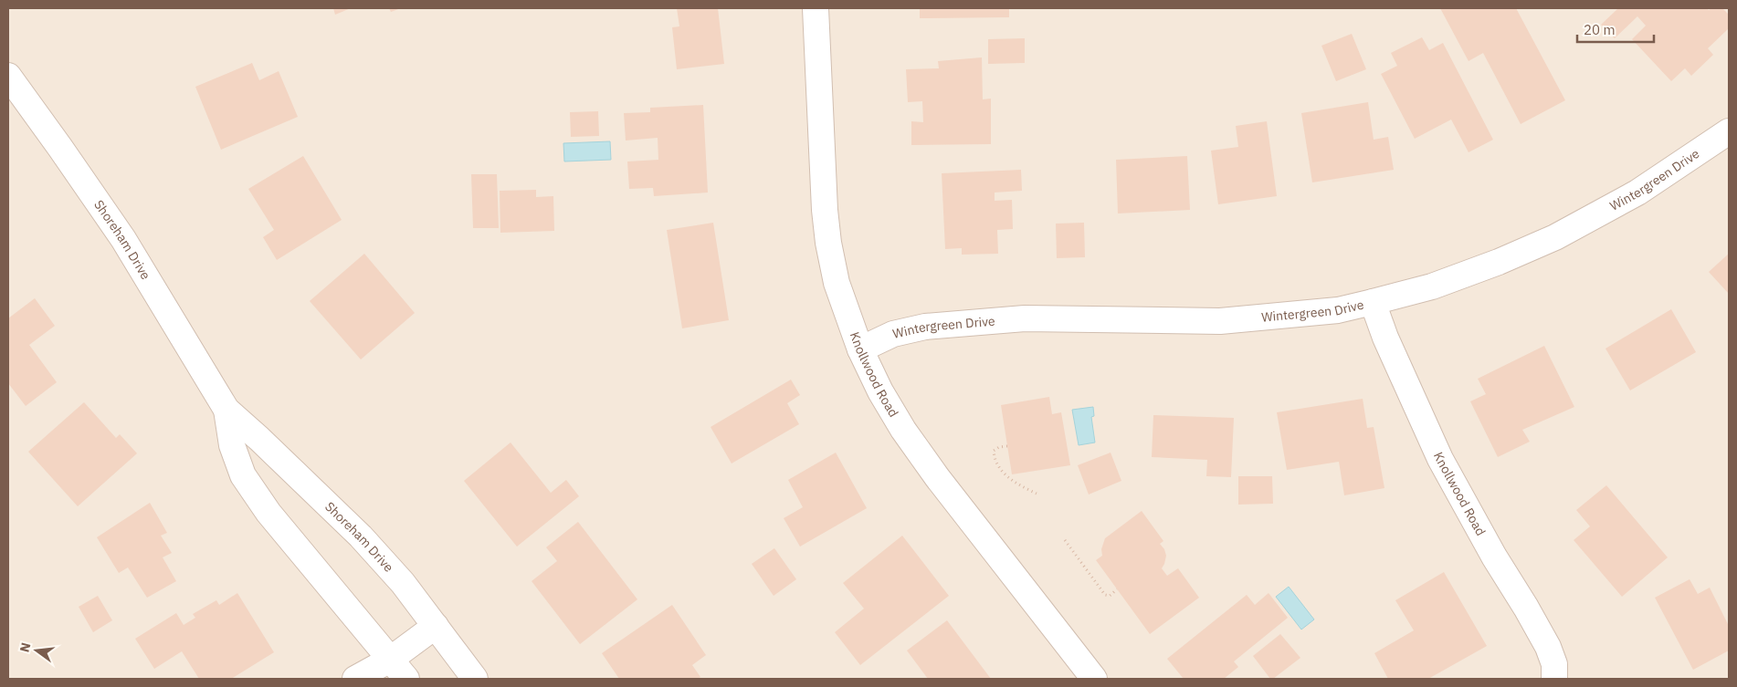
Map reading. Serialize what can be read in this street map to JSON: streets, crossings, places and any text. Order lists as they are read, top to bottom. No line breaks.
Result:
{"streets":{"street":["Wintergreen Drive","Shoreham Drive","Knollwood Road"]},"crossings":[["Wintergreen Drive","Knollwood Road"]],"scale_bar":"20 m","north":"left"}
